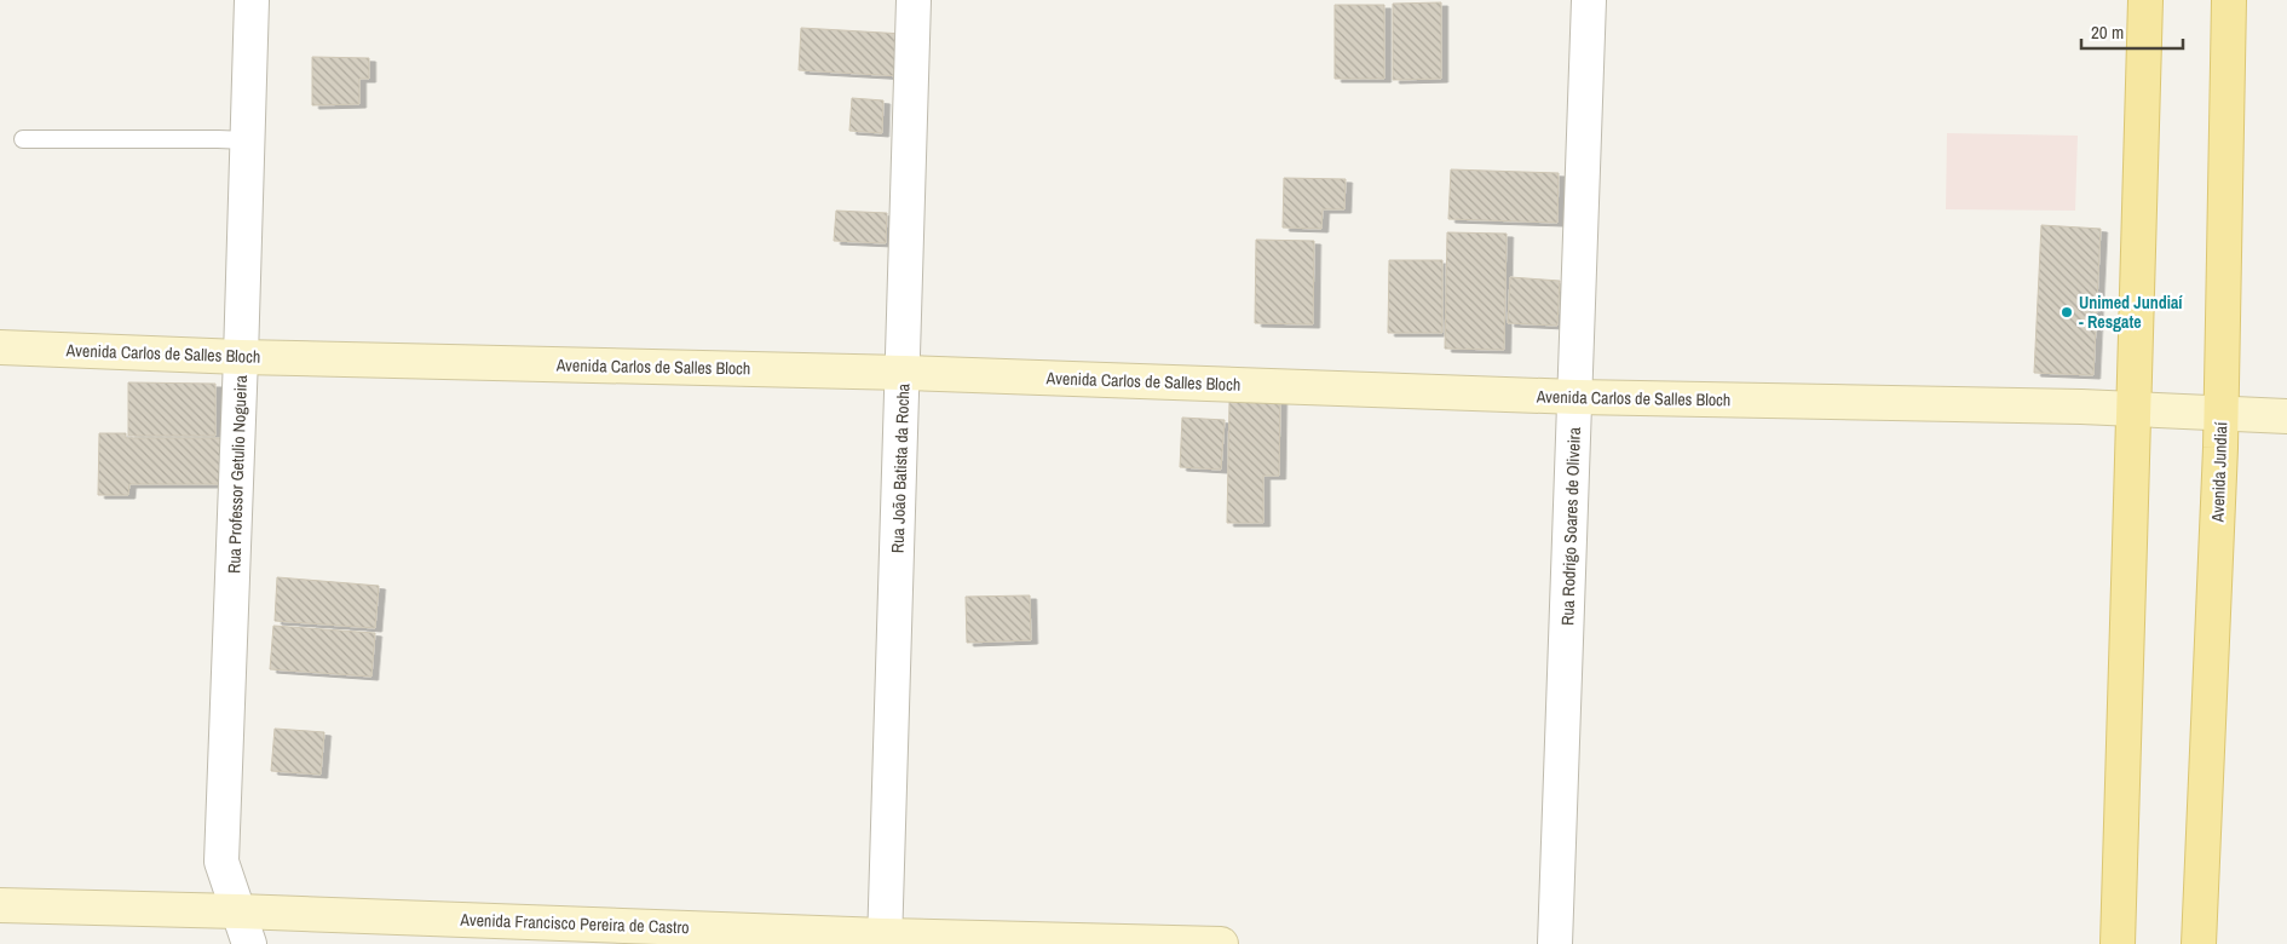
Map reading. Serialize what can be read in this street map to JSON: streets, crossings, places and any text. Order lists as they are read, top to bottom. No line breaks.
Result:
{"streets":{"main road":["Avenida Jundiaí"],"street":["Avenida Carlos de Salles Bloch","Rua João Batista da Rocha","Rua Professor Getulio Nogueira","Rua Rodrigo Soares de Oliveira","Avenida Francisco Pereira de Castro"]},"crossings":[["Avenida Carlos de Salles Bloch","Rua João Batista da Rocha"],["Avenida Carlos de Salles Bloch","Avenida Jundiaí"],["Avenida Carlos de Salles Bloch","Rua Professor Getulio Nogueira"],["Avenida Carlos de Salles Bloch","Rua Rodrigo Soares de Oliveira"],["Rua João Batista da Rocha","Avenida Francisco Pereira de Castro"],["Rua Professor Getulio Nogueira","Avenida Francisco Pereira de Castro"]],"places":["Unimed Jundiaí - Resgate"],"scale_bar":"20 m"}
